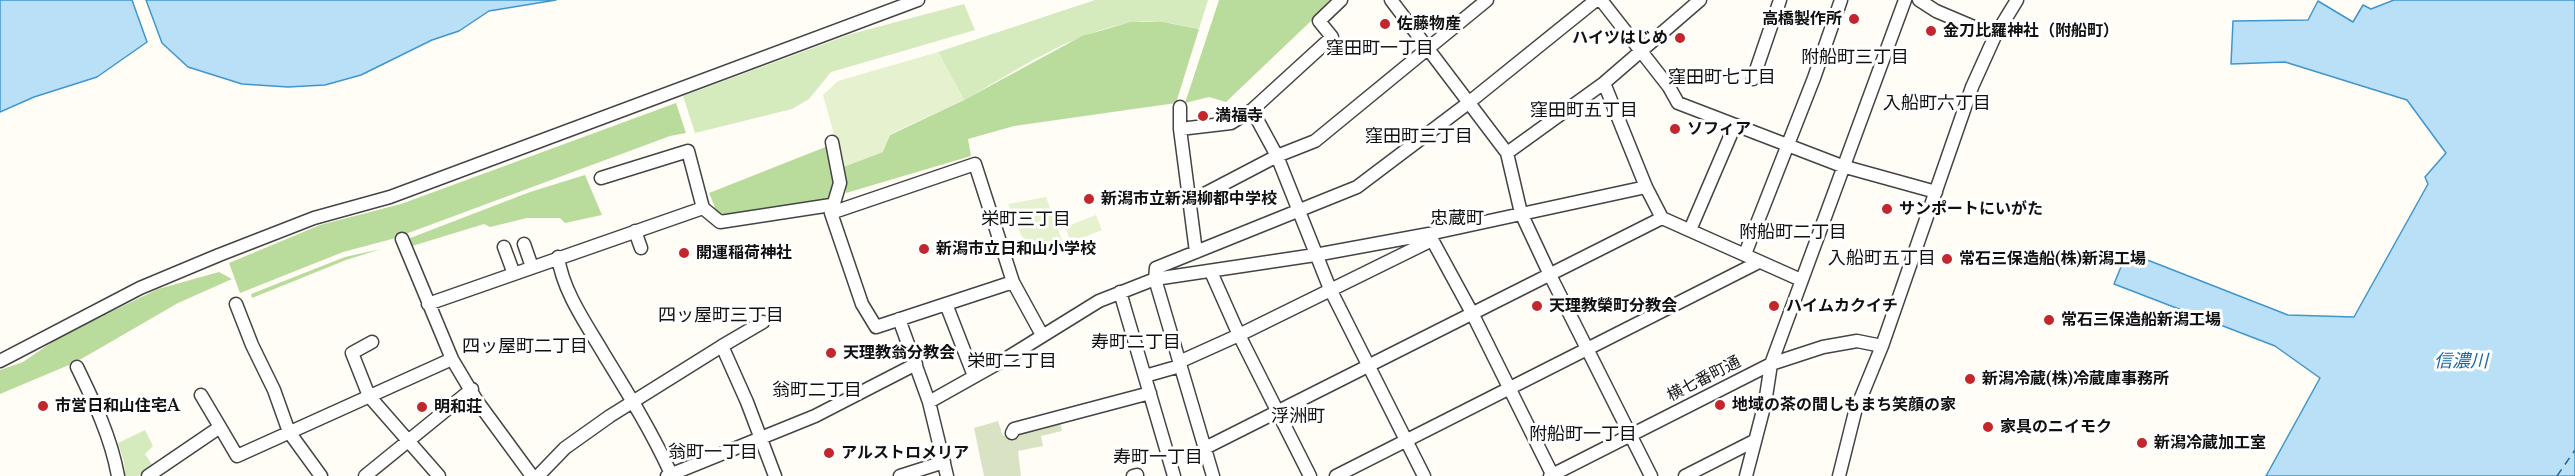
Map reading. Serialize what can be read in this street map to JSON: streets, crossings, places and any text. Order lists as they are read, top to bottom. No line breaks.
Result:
{"streets":{"street":["横七番町通"]},"districts":["窪田町一丁目","附船町三丁目","窪田町七丁目","入船町六丁目","窪田町五丁目","窪田町三丁目","忠蔵町","栄町三丁目","附船町二丁目","入船町五丁目","四ッ屋町三丁目","寿町二丁目","四ッ屋町二丁目","栄町二丁目","翁町二丁目","浮洲町","附船町一丁目","翁町一丁目","寿町一丁目"],"water":["信濃川"],"places":["高橋製作所","佐藤物産","金刀比羅神社（附船町）","ハイツはじめ","満福寺","ソフィア","新潟市立新潟柳都中学校","サンポートにいがた","新潟市立日和山小学校","開運稲荷神社","常石三保造船(株)新潟工場","天理教榮町分教会","ハイムカクイチ","常石三保造船新潟工場","天理教翁分教会","新潟冷蔵(株)冷蔵庫事務所","地域の茶の間しもまち笑顔の家","市営日和山住宅A","明和荘","家具のニイモク","新潟冷蔵加工室","アルストロメリア"]}
